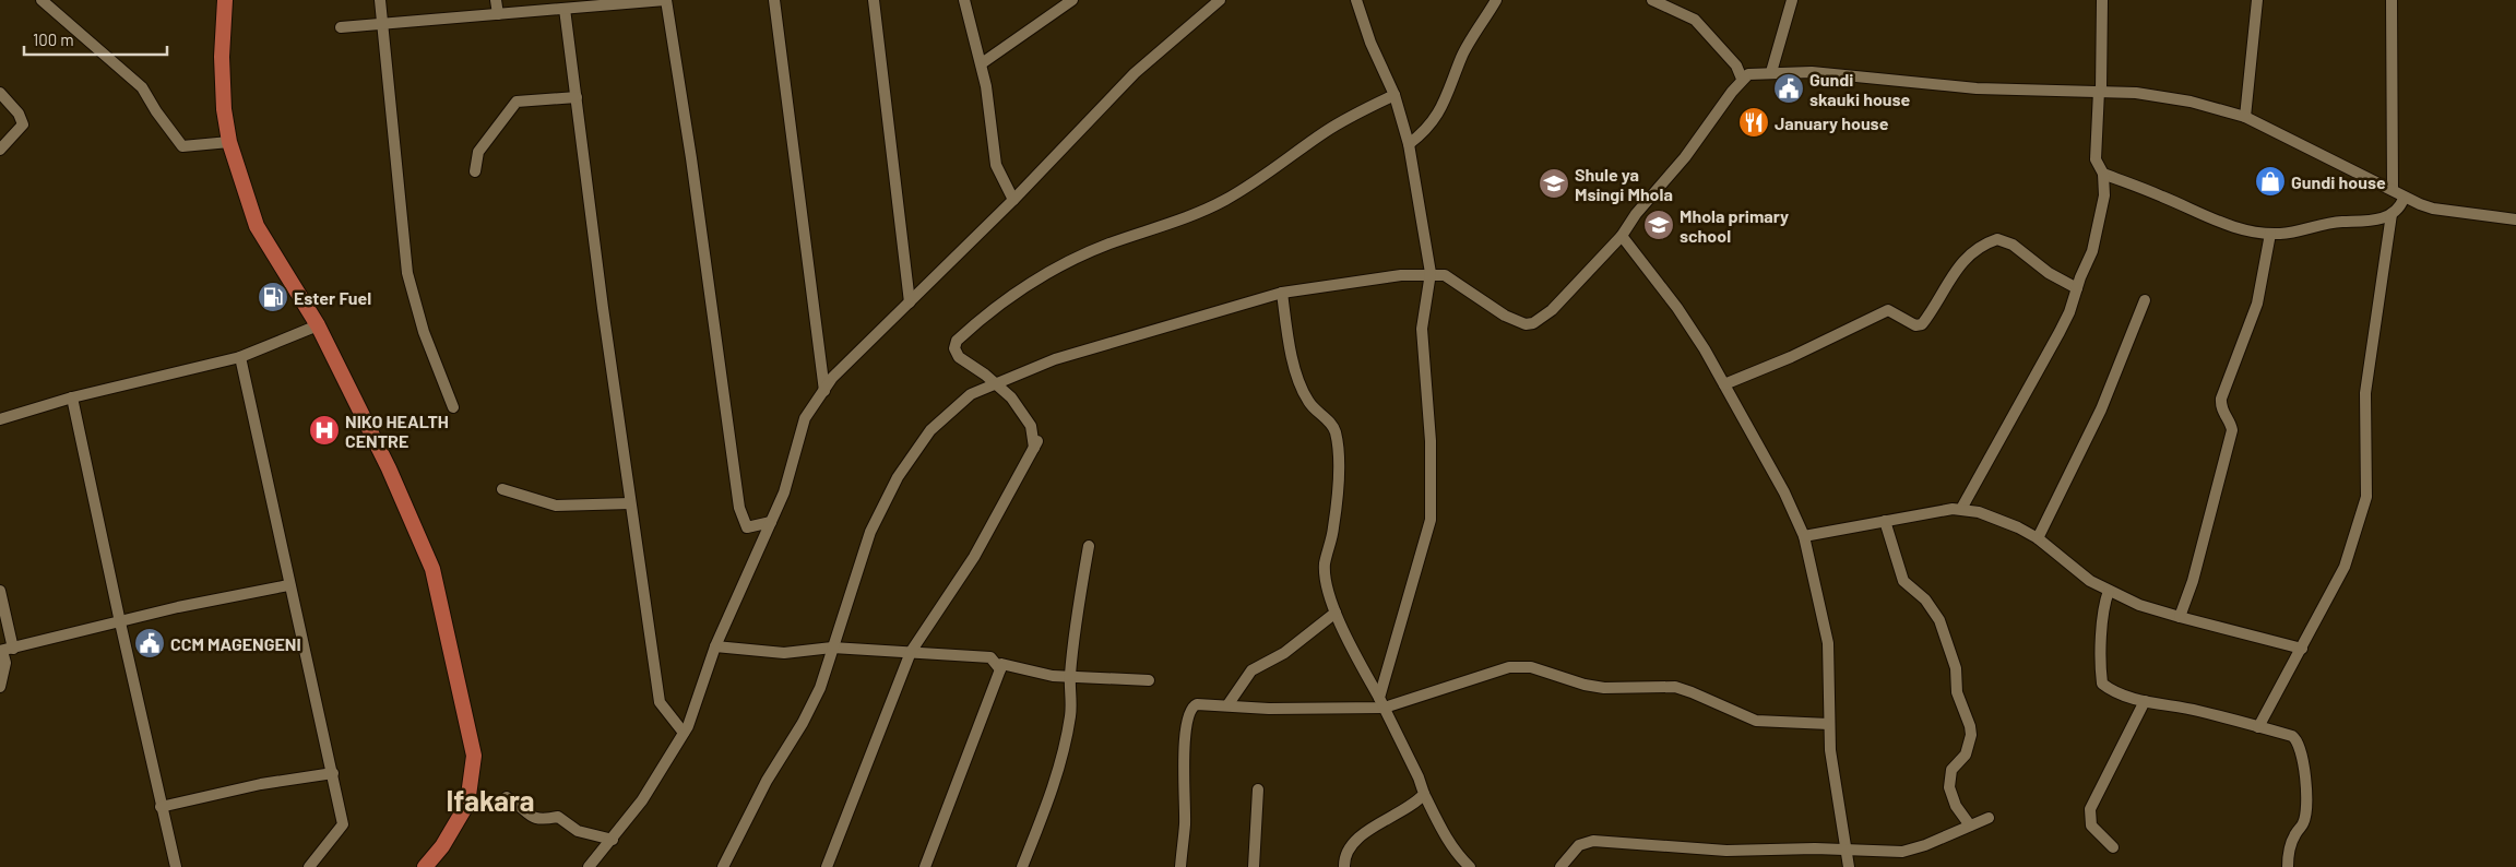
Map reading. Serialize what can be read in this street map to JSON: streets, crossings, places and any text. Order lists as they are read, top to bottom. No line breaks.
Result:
{"districts":["Ifakara"],"places":{"public building":["Gundi skauki house","CCM MAGENGENI"],"restaurant":["January house"],"shop":["Gundi house"],"school or university":["Shule ya Msingi Mhola","Mhola primary school"],"fuel station":["Ester Fuel"],"hospital":["NIKO HEALTH CENTRE"]},"scale_bar":"100 m"}
